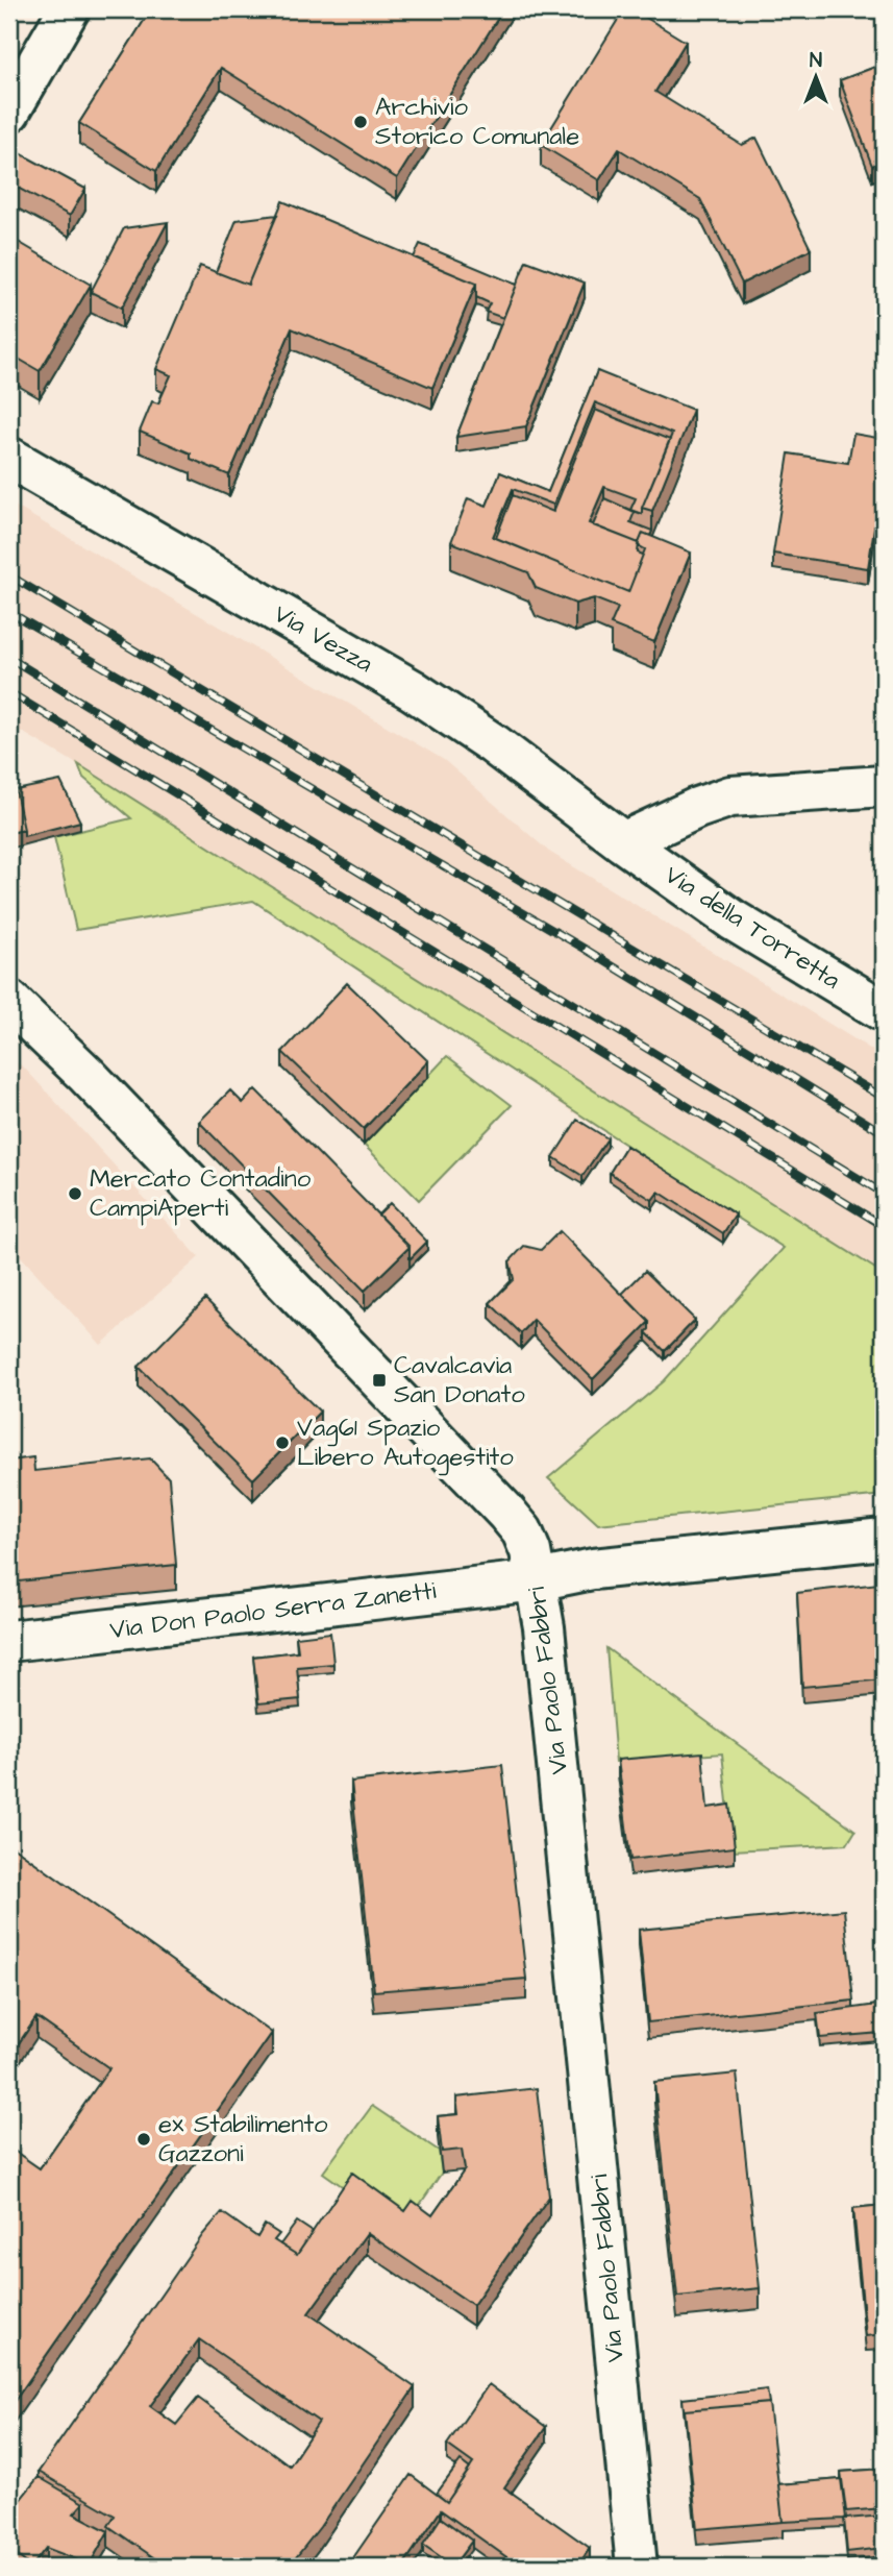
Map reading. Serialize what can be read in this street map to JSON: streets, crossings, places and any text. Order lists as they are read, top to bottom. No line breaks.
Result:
{"streets":{"street":["Via Vezza","Via della Torretta","Via Don Paolo Serra Zanetti","Via Paolo Fabbri"]},"crossings":[["Via Vezza","Via della Torretta"],["Via Don Paolo Serra Zanetti","Via Paolo Fabbri"]],"places":{"other":["Archivio Storico Comunale","Mercato Contadino CampiAperti","Vag61 Spazio Libero Autogestito","ex Stabilimento Gazzoni"],"transit":["Cavalcavia San Donato"]},"north":"top"}
